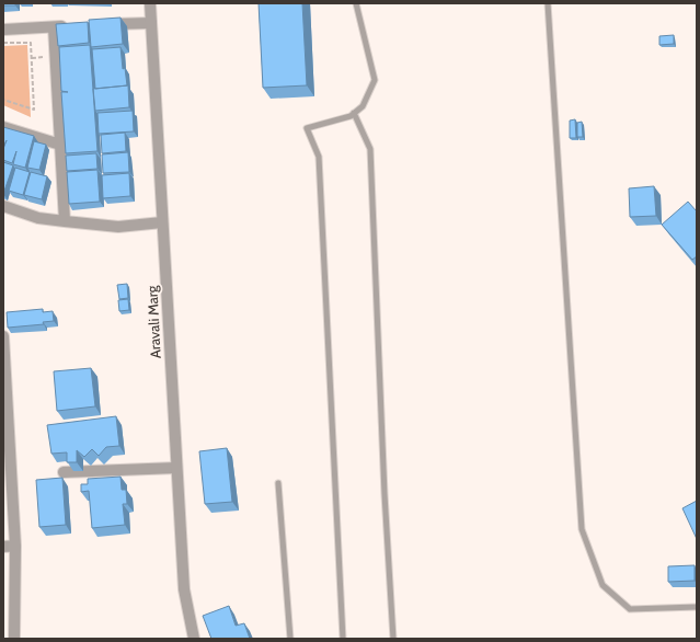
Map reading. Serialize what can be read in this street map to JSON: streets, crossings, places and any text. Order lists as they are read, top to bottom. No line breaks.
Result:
{"streets":{"street":["Aravali Marg"]}}
